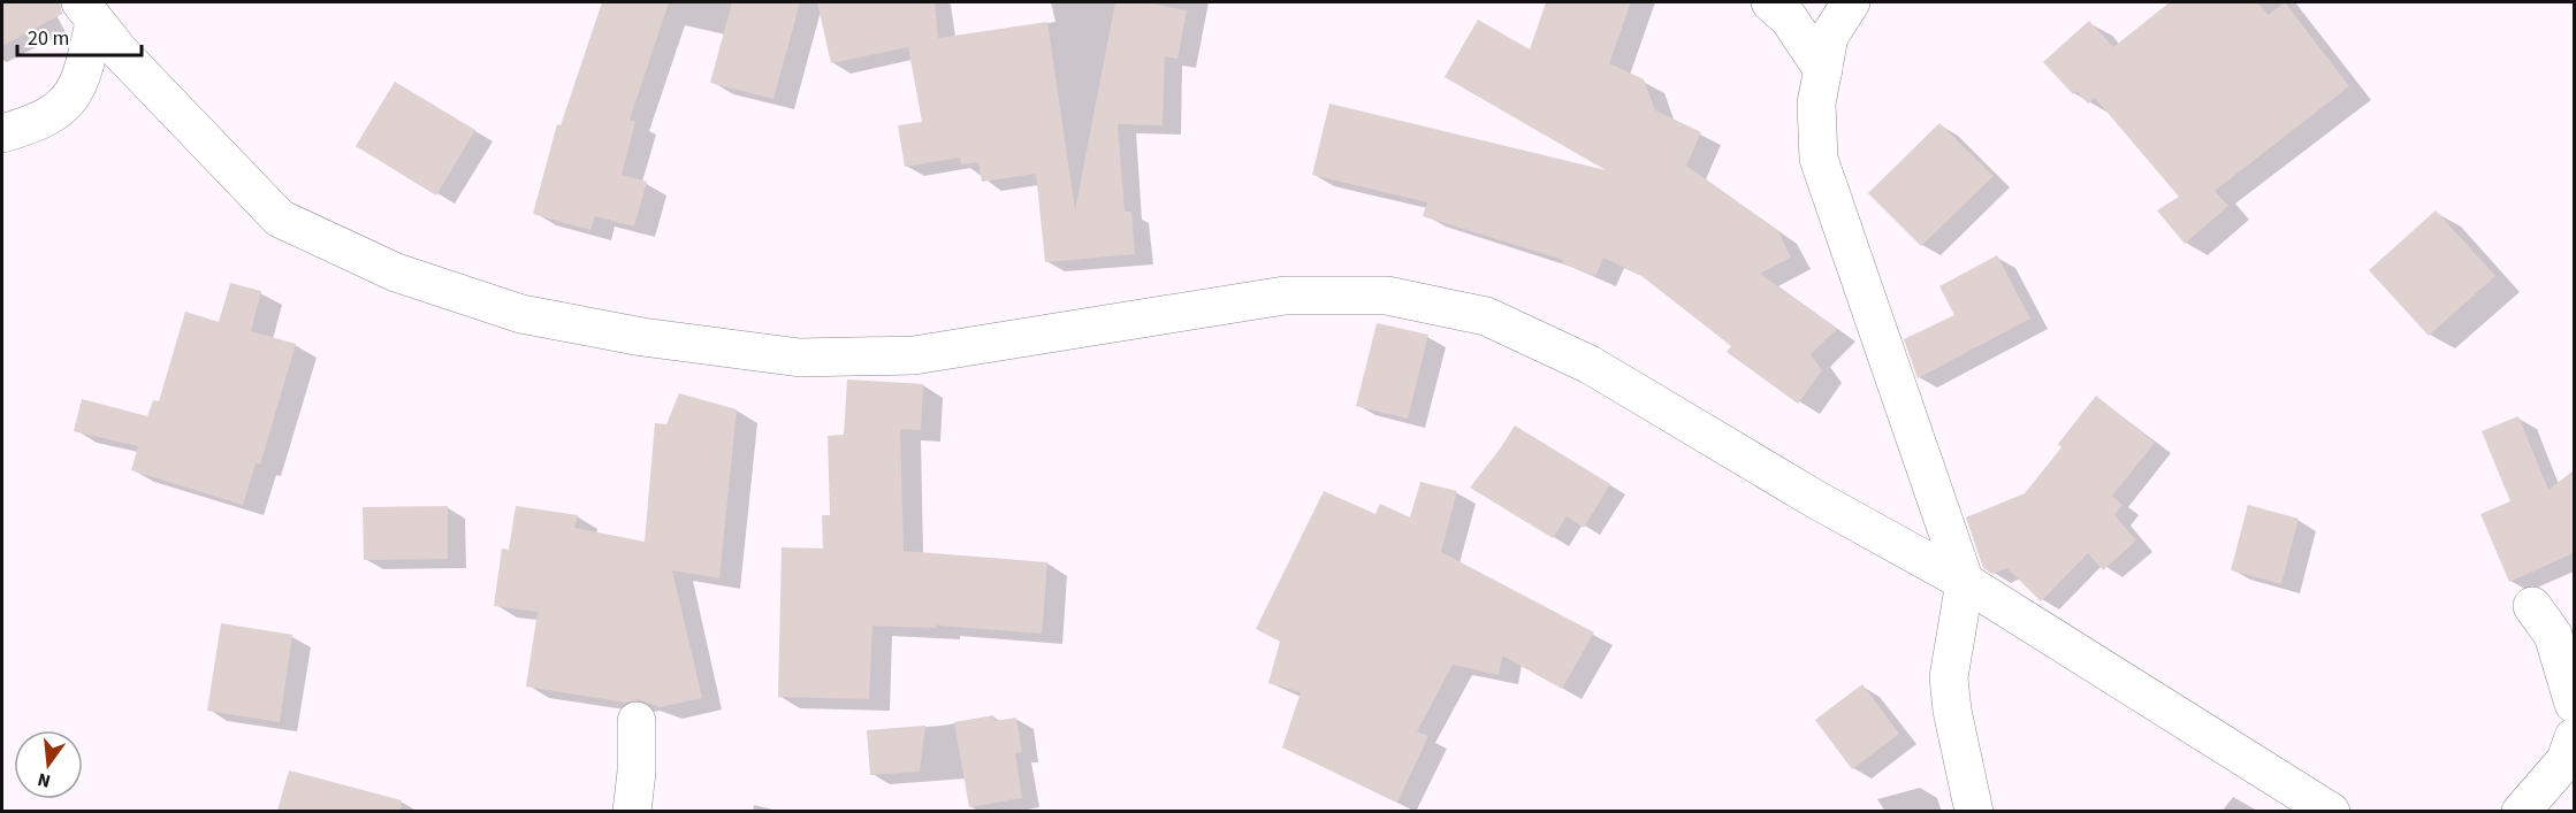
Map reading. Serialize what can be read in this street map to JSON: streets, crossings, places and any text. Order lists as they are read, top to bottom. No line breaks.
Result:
{"scale_bar":"20 m","north":"bottom"}
